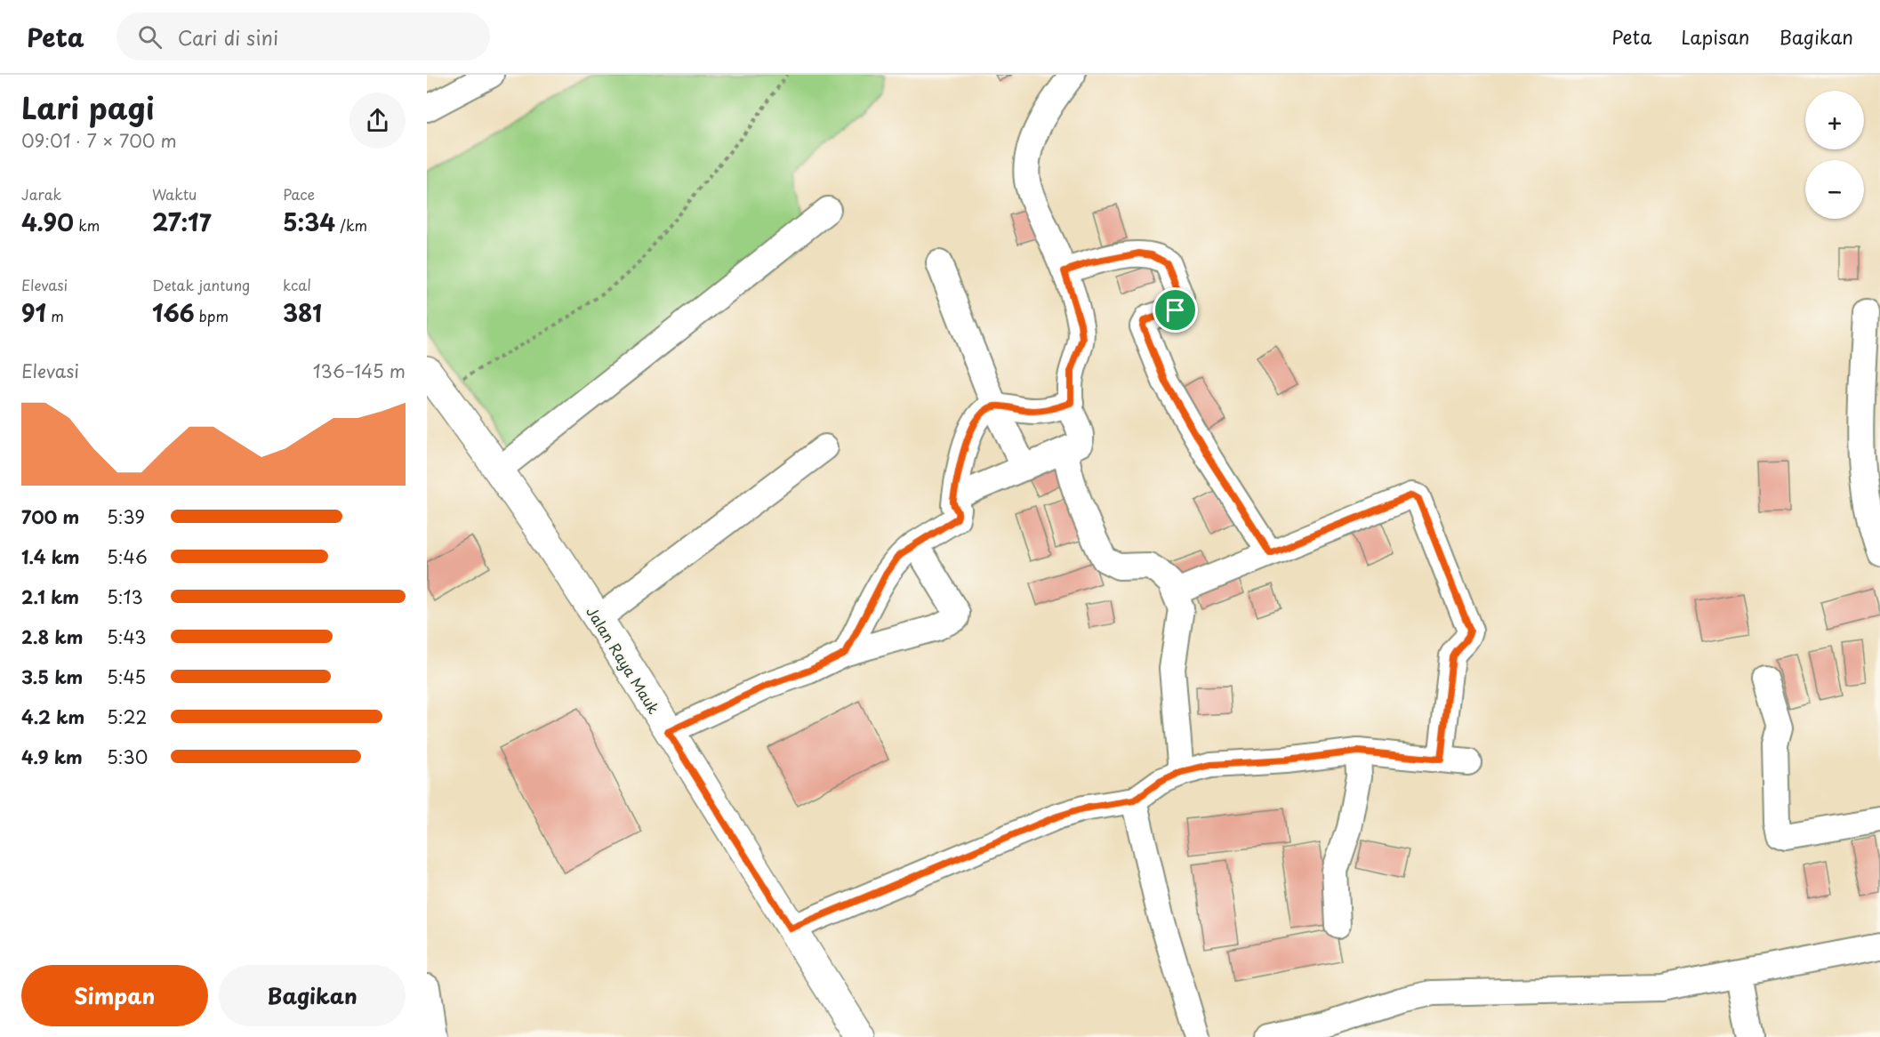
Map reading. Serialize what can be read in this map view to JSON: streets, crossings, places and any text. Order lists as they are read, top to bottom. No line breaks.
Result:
{"streets":{"main road":["Jalan Raya Mauk"]},"page":{"header":"Peta","search":"Cari di sini","nav":["Peta","Lapisan","Bagikan"],"heading":["Lari pagi","09:01 · 7 × 700 m"],"map_buttons":["+","−"],"stats":[["Jarak","4.90 km"],["Waktu","27:17"],["Pace","5:34 /km"],["Elevasi","91 m"],["Detak jantung","166 bpm"],["kcal","381"]],"chart":["Elevasi","136–145 m"],"list":[{"name":"700 m","note":"5:39"},{"name":"1.4 km","note":"5:46"},{"name":"2.1 km","note":"5:13"},{"name":"2.8 km","note":"5:43"},{"name":"3.5 km","note":"5:45"},{"name":"4.2 km","note":"5:22"},{"name":"4.9 km","note":"5:30"}],"buttons":["Simpan","Bagikan"]}}
